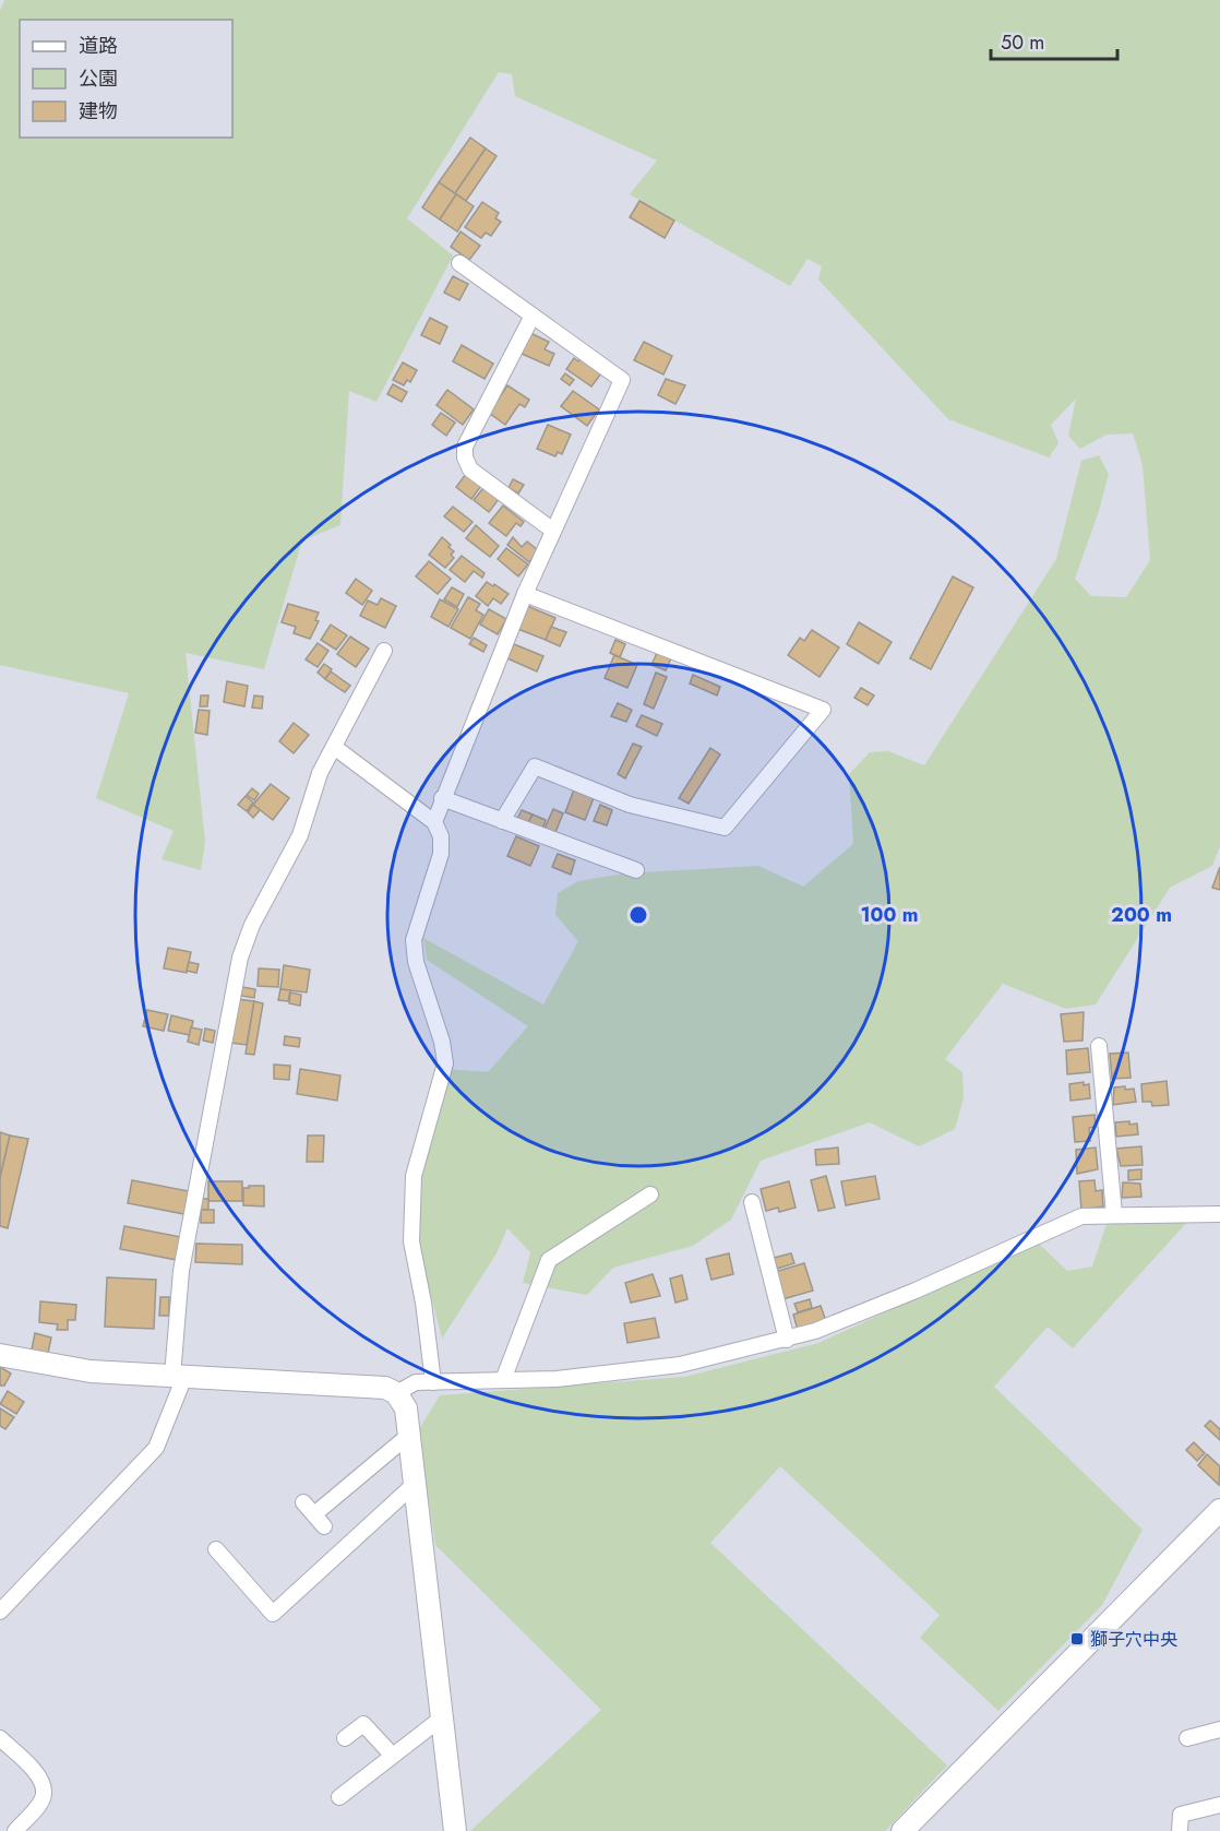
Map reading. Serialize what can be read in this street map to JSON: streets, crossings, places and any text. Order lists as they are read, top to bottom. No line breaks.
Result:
{"places":{"transit":["獅子穴中央"]},"legend":["道路","公園","建物"],"scale_bar":"50 m","rings":["100 m","200 m"]}
